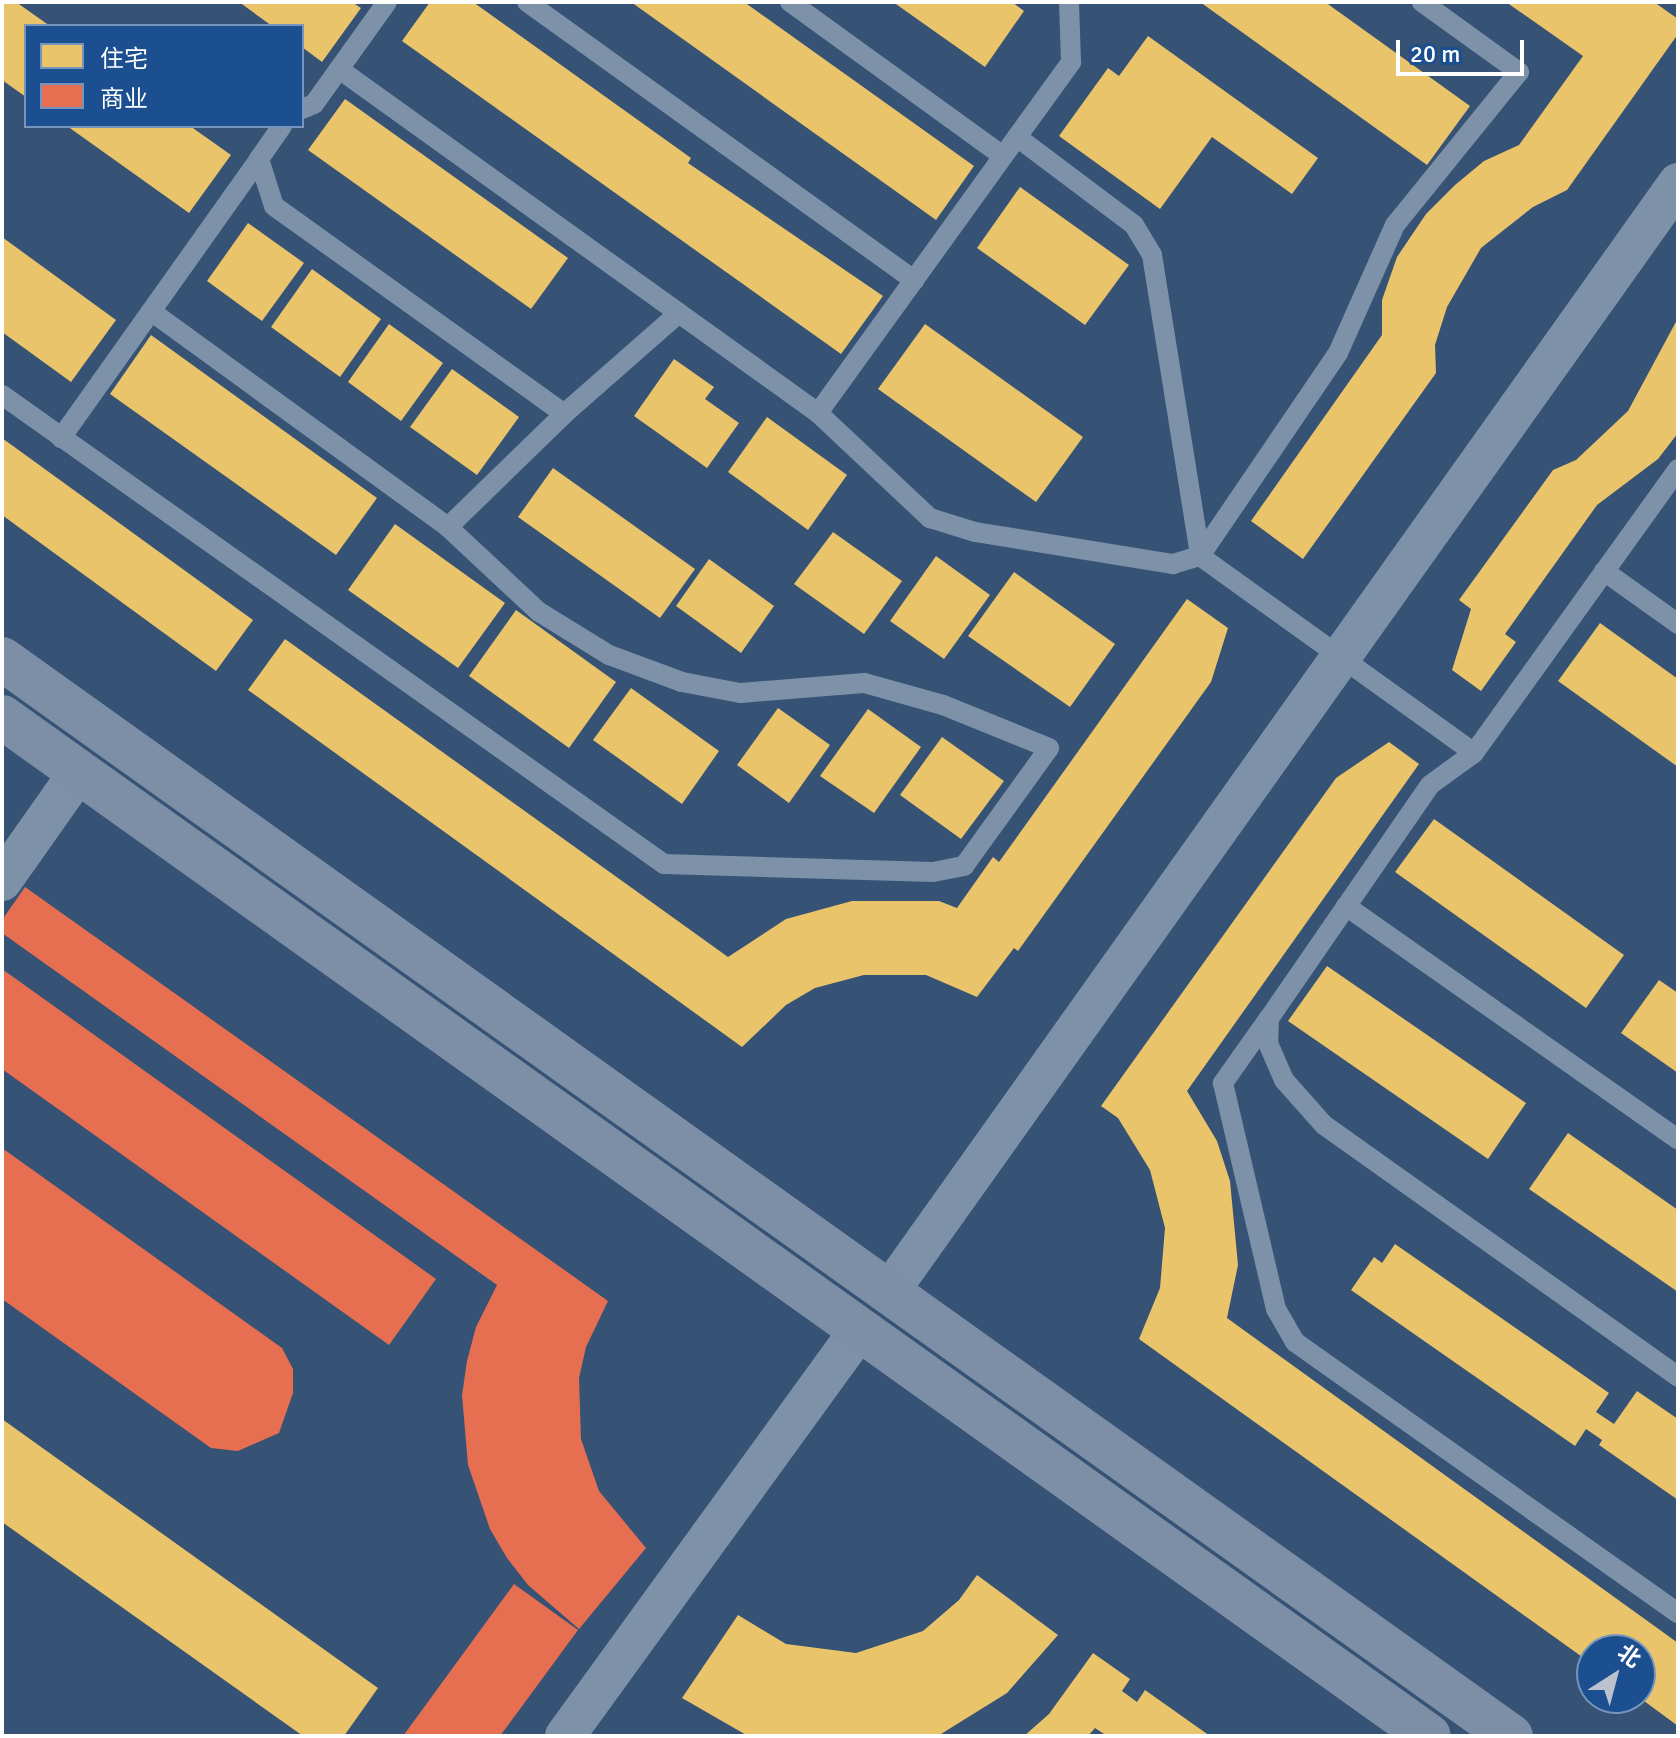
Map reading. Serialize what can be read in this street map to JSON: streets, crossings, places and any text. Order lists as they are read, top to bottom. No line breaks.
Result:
{"legend":["住宅","商业"],"scale_bar":"20 m","north":"top right"}
